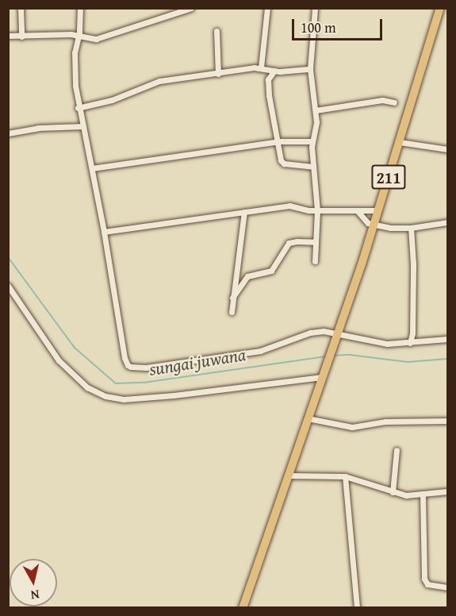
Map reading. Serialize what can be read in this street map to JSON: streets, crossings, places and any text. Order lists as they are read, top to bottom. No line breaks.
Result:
{"streets":{"main road":["211"]},"water":["sungai juwana"],"scale_bar":"100 m","north":"bottom"}
